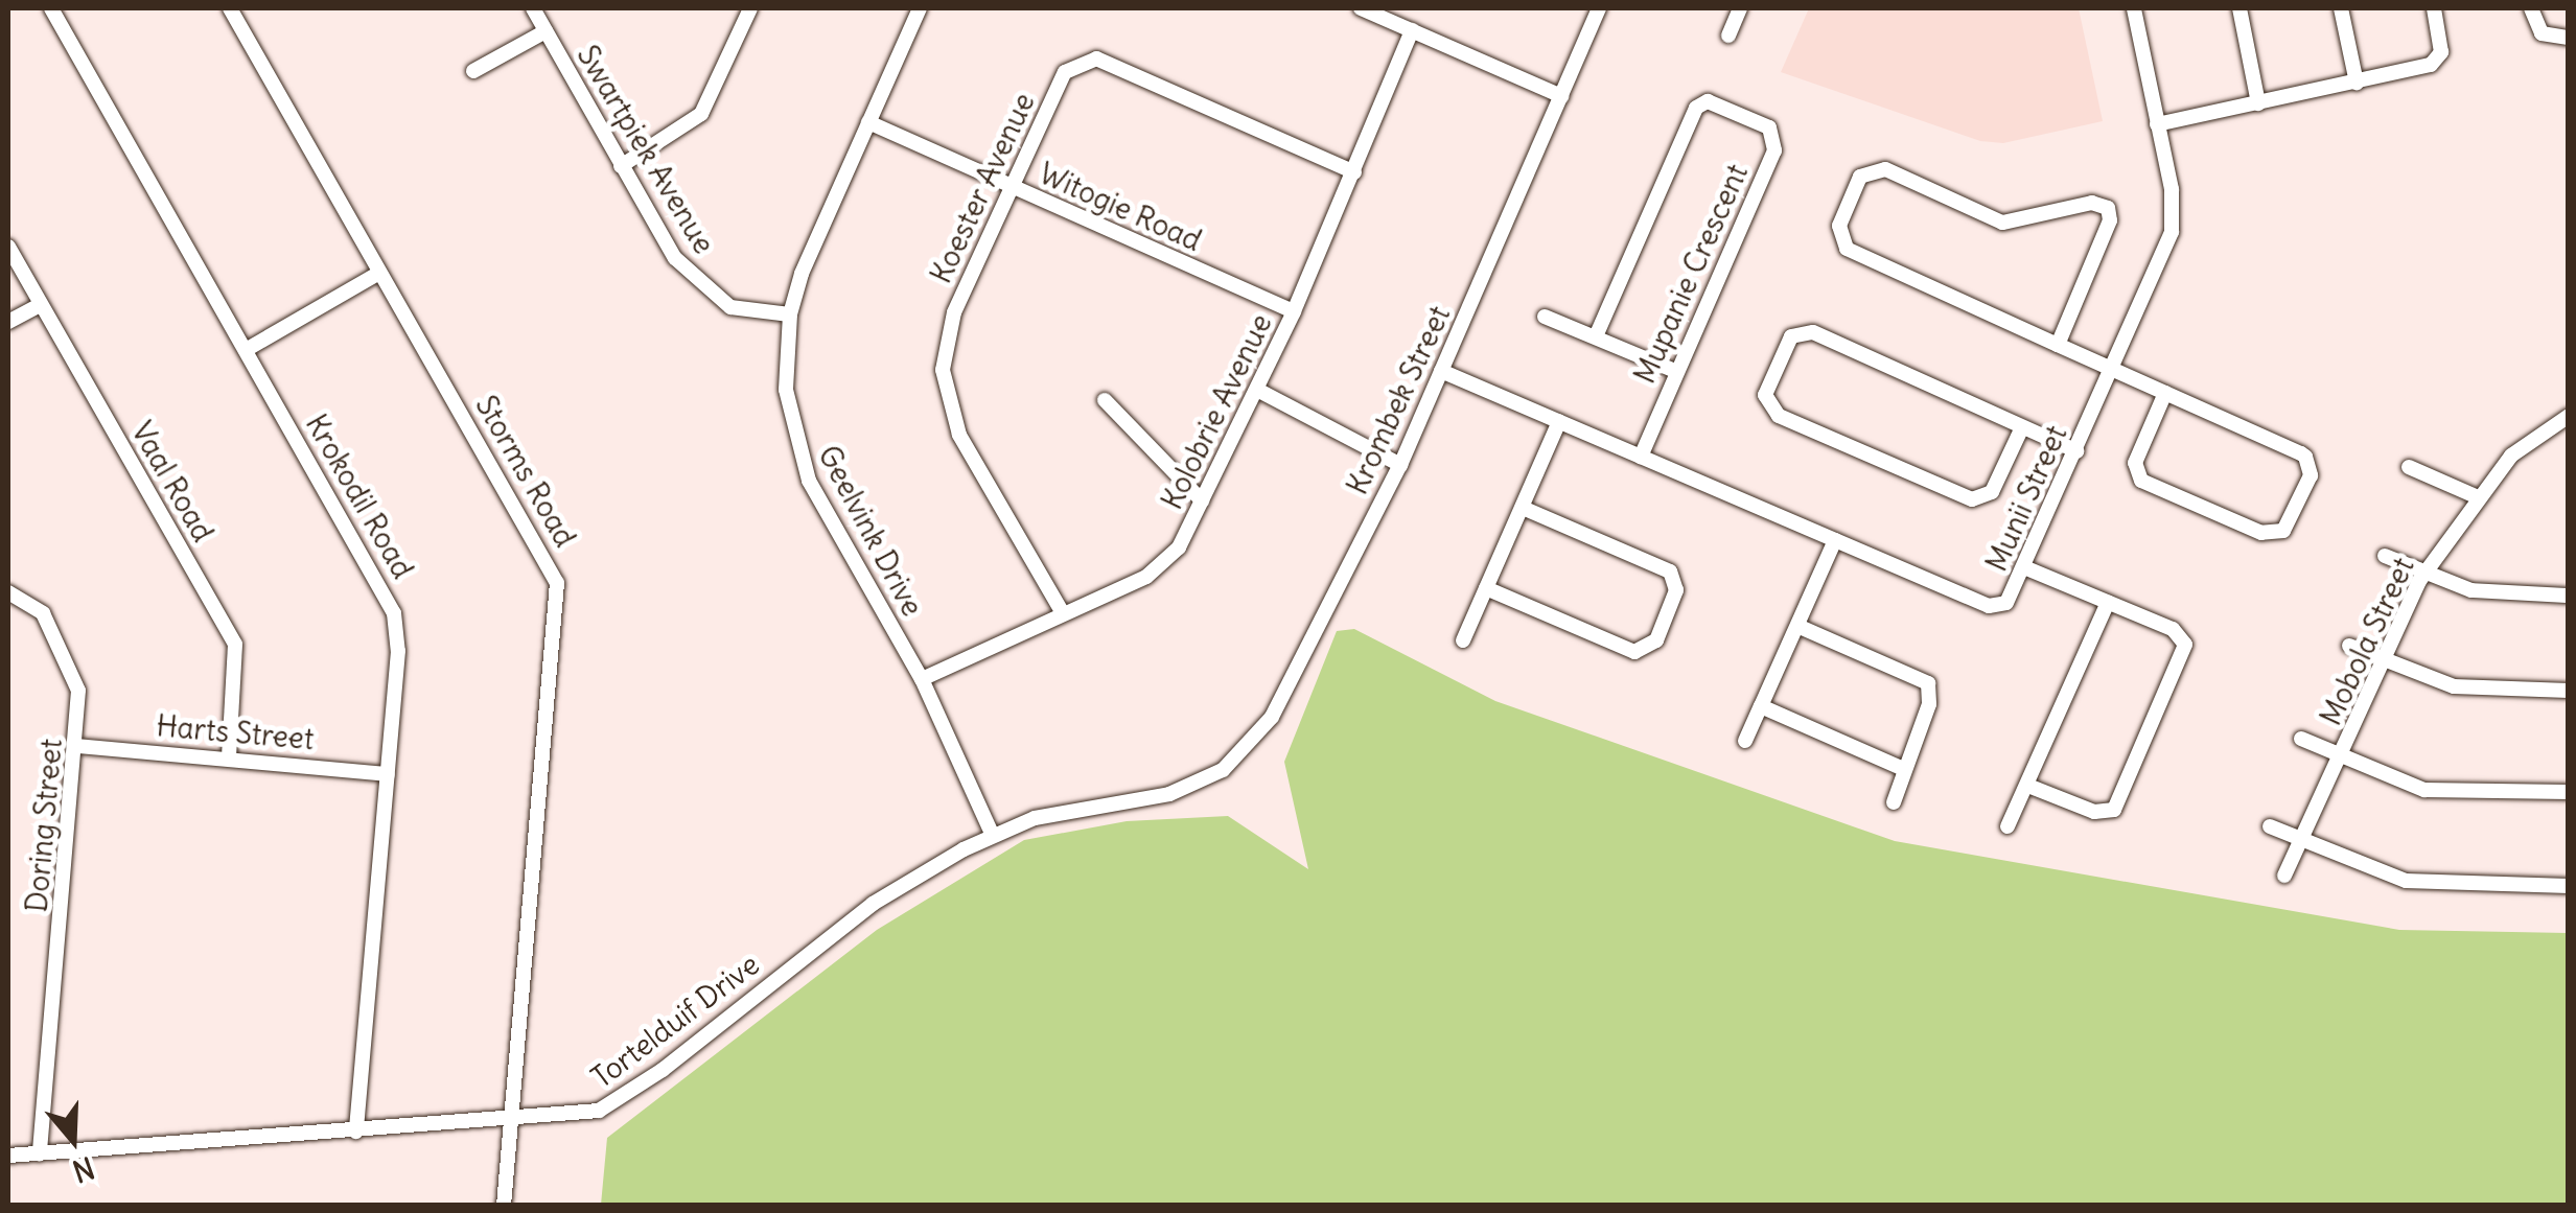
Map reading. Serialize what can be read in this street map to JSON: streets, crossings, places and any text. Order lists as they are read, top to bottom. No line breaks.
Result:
{"streets":{"street":["Swartpiek Avenue","Koester Avenue","Witogie Road","Mupanie Crescent","Krombek Street","Kolobrie Avenue","Storms Road","Vaal Road","Krokodil Road","Munii Street","Geelvink Drive","Mobola Street","Harts Street","Doring Street","Tortelduif Drive"]},"crossings":[["Swartpiek Avenue","Geelvink Drive"],["Koester Avenue","Witogie Road"],["Koester Avenue","Kolobrie Avenue"],["Witogie Road","Kolobrie Avenue"],["Witogie Road","Geelvink Drive"],["Mupanie Crescent","Munii Street"],["Krombek Street","Munii Street"],["Krombek Street","Tortelduif Drive"],["Kolobrie Avenue","Geelvink Drive"],["Storms Road","Tortelduif Drive"],["Vaal Road","Harts Street"],["Krokodil Road","Harts Street"],["Krokodil Road","Tortelduif Drive"],["Geelvink Drive","Tortelduif Drive"],["Harts Street","Doring Street"],["Doring Street","Tortelduif Drive"]],"north":"bottom"}
